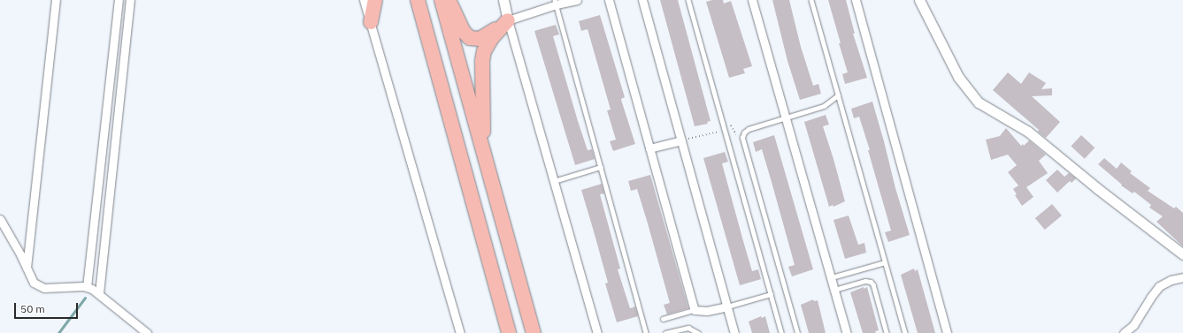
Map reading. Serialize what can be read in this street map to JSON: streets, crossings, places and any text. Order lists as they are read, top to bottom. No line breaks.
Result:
{"scale_bar":"50 m"}
